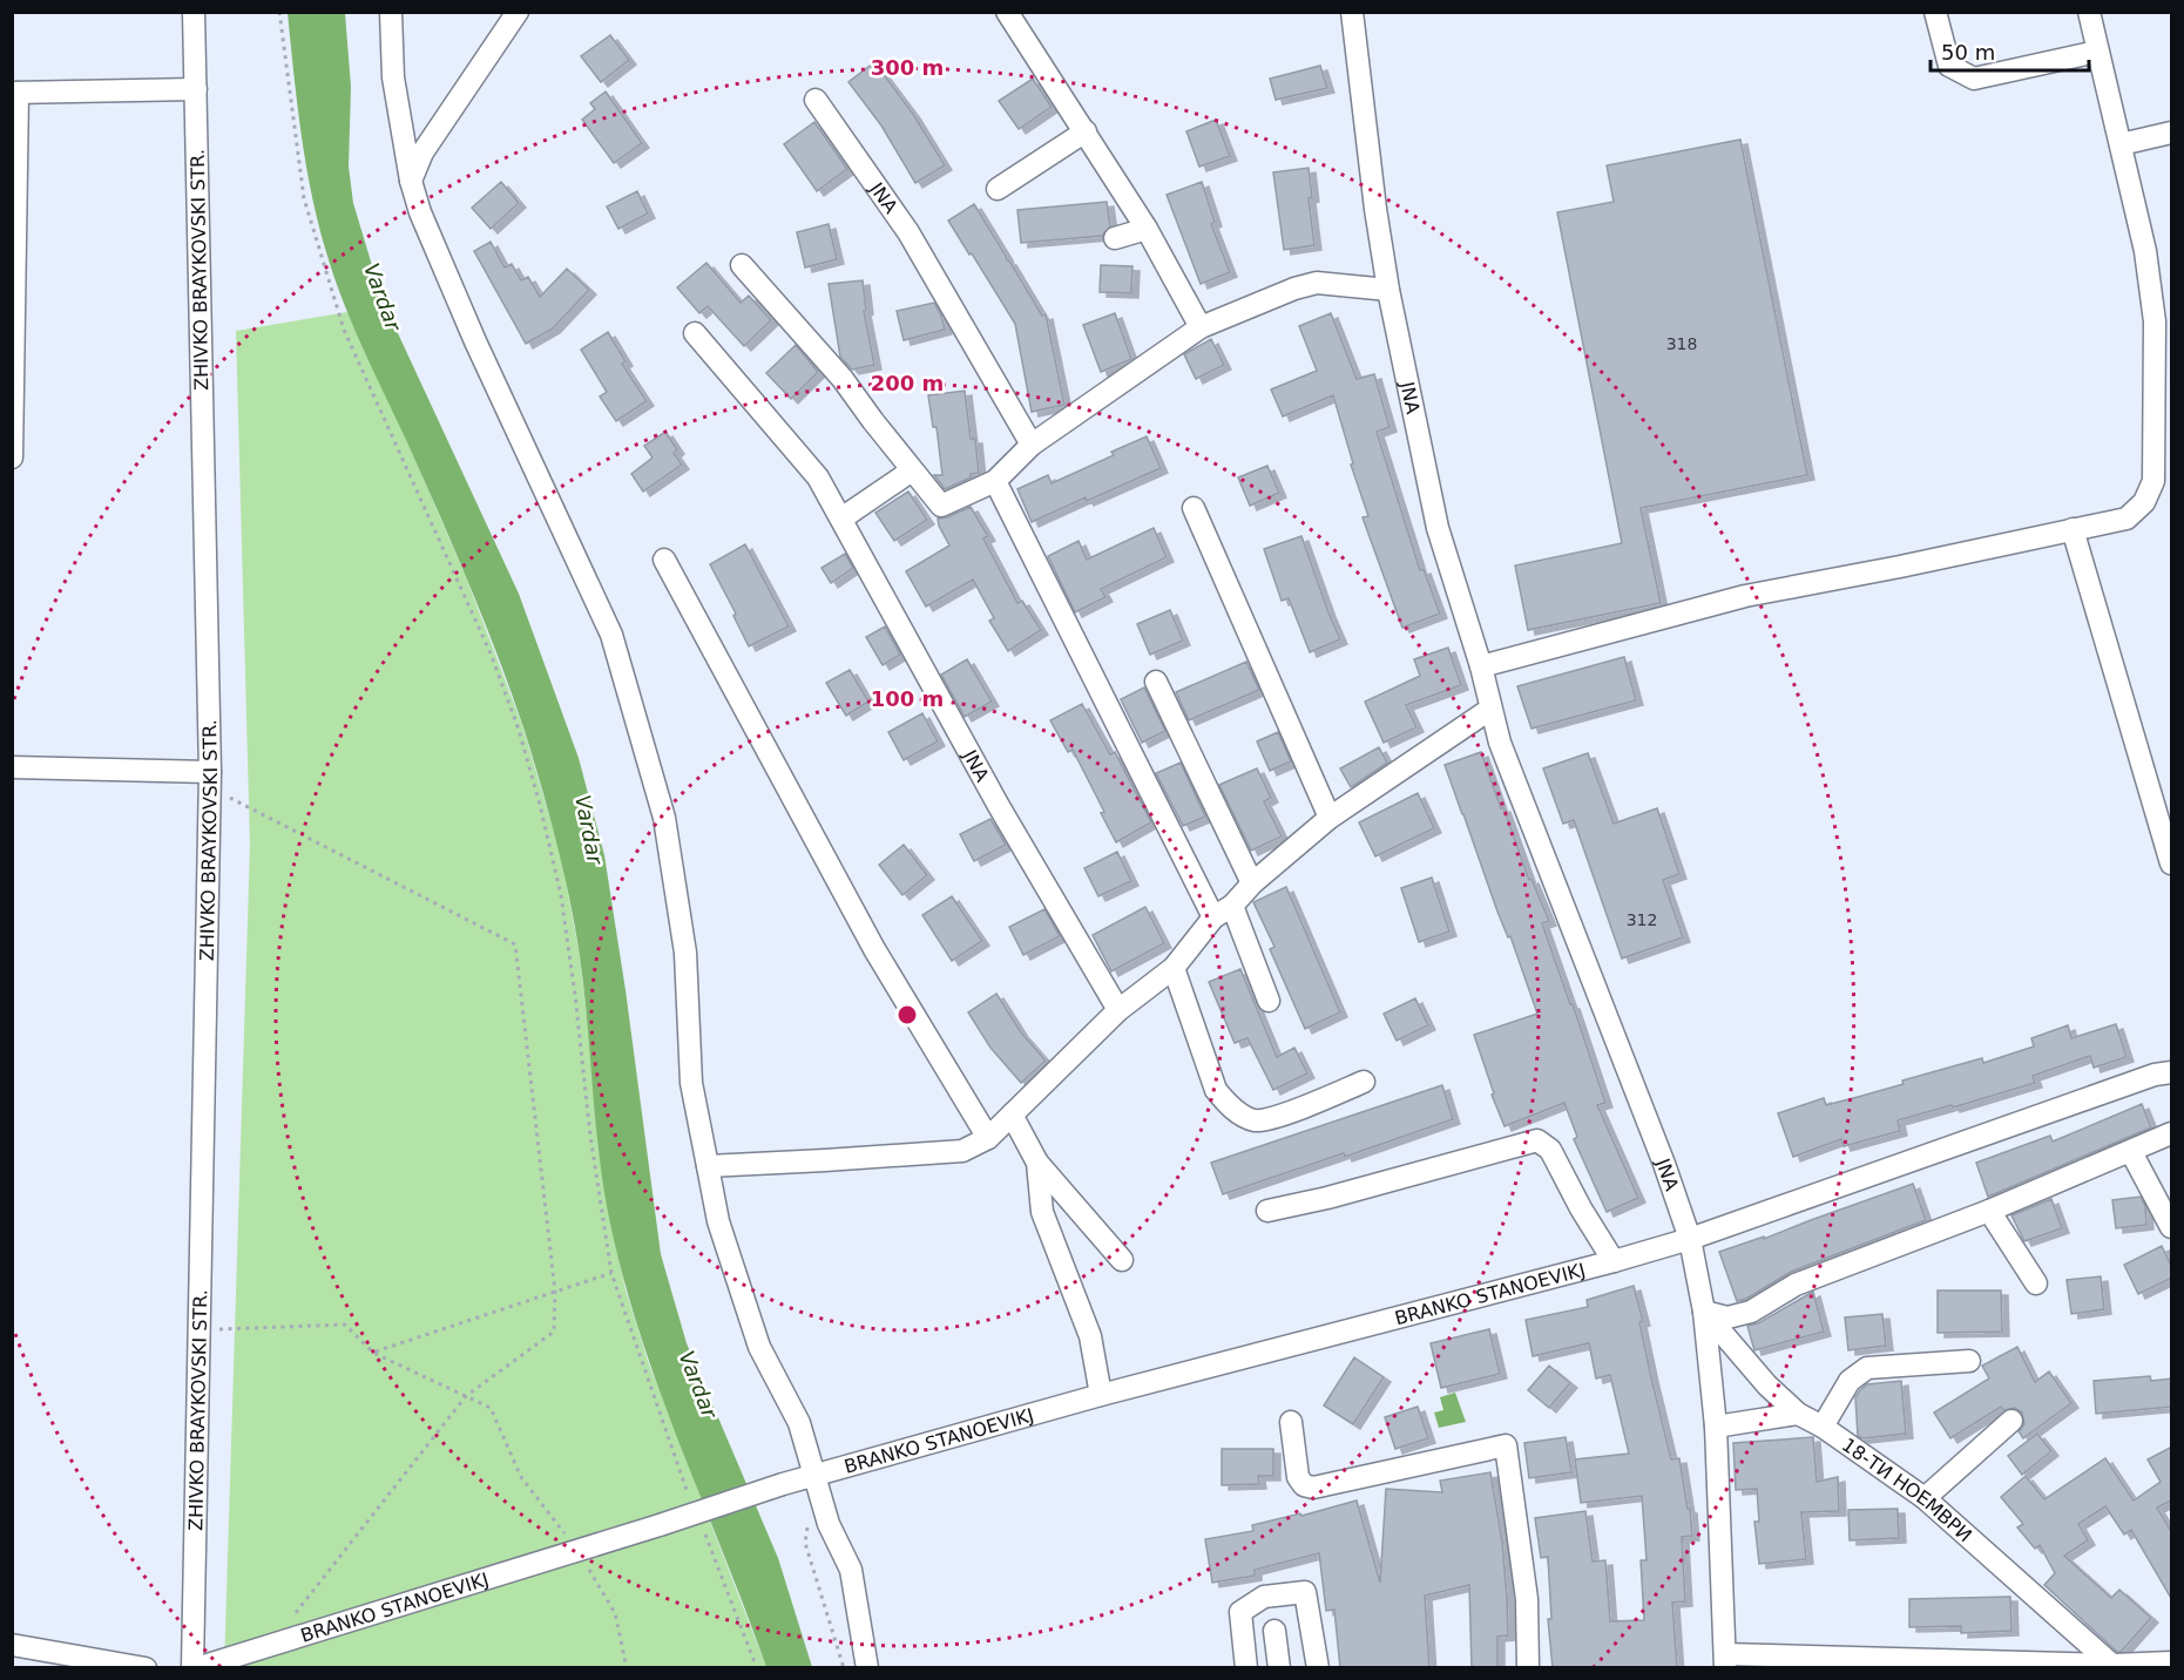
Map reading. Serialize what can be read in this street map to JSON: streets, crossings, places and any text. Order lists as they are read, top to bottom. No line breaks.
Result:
{"streets":{"street":["JNA","ZHIVKO BRAYKOVSKI STR.","BRANKO STANOEVIKJ","18-ТИ НОЕМВРИ"]},"crossings":[["JNA","BRANKO STANOEVIKJ"],["JNA","18-ТИ НОЕМВРИ"],["ZHIVKO BRAYKOVSKI STR.","BRANKO STANOEVIKJ"]],"water":["Vardar"],"house_numbers":["318","312"],"scale_bar":"50 m","rings":["300 m","200 m","100 m"]}
